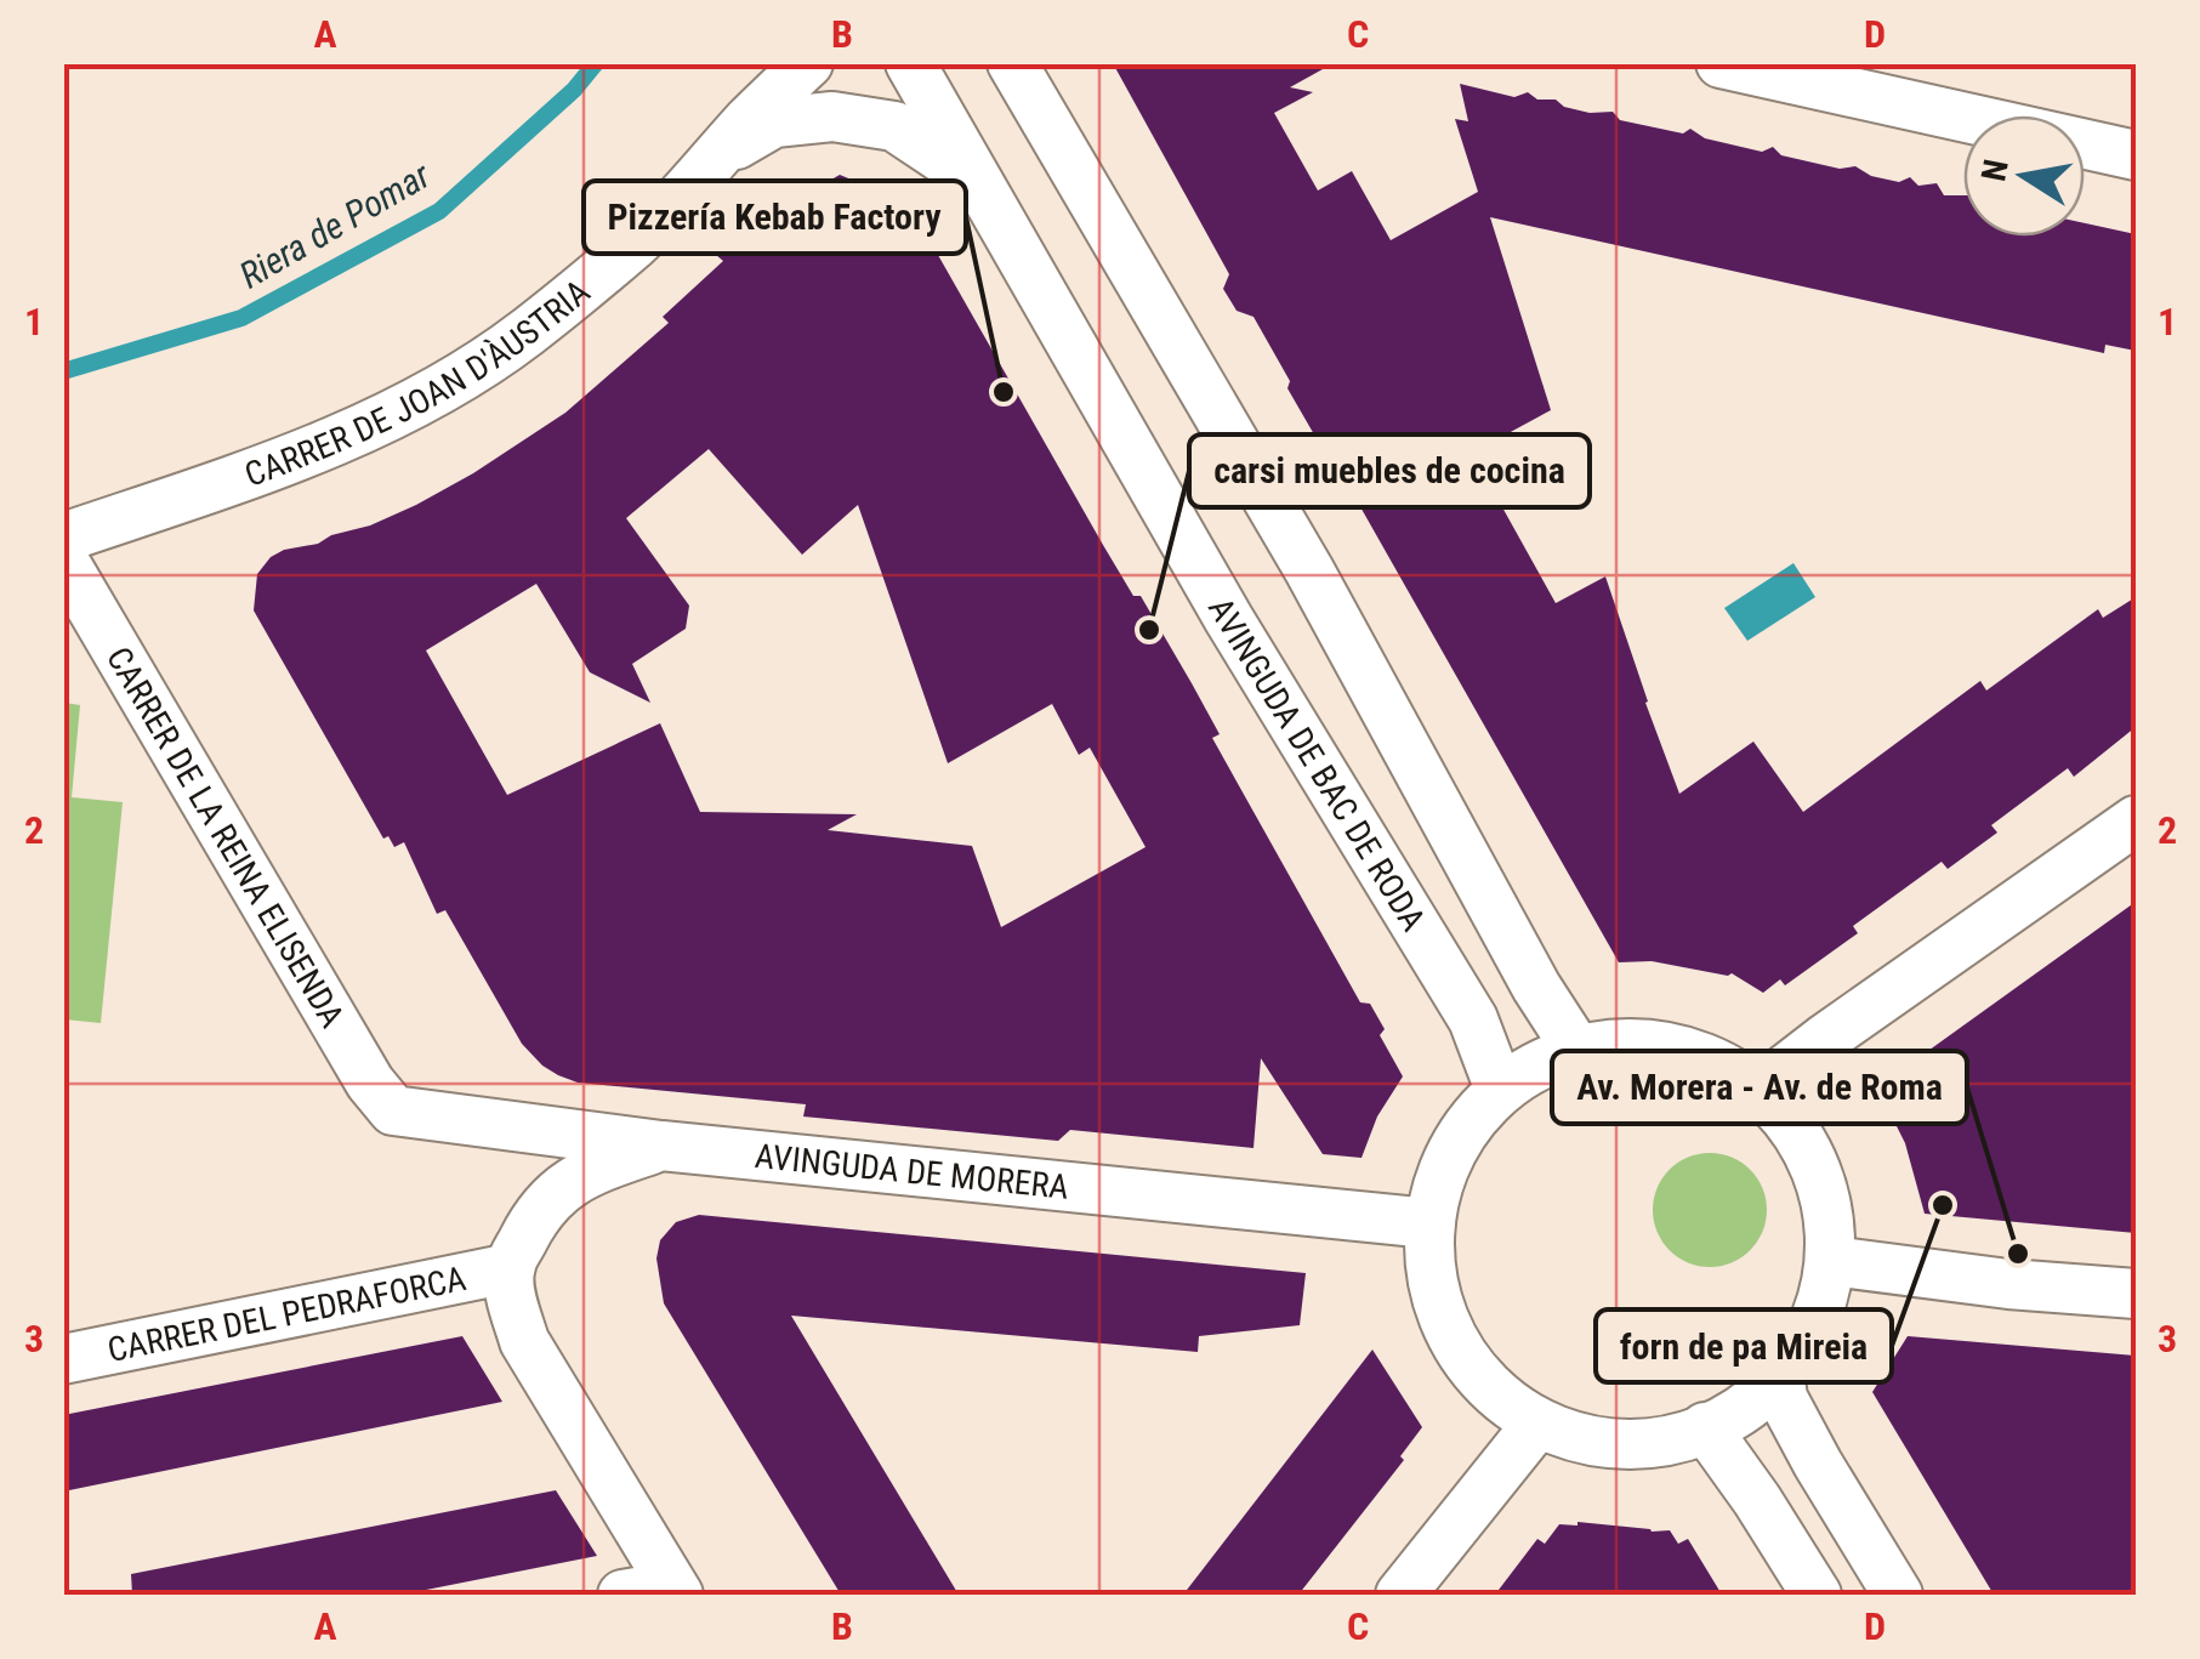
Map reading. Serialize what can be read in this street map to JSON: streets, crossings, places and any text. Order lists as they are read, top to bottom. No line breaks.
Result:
{"streets":{"street":["CARRER DE JOAN D'ÀUSTRIA","AVINGUDA DE BAC DE RODA","CARRER DE LA REINA ELISENDA","AVINGUDA DE MORERA","CARRER DEL PEDRAFORCA"]},"crossings":[["CARRER DE JOAN D'ÀUSTRIA","AVINGUDA DE BAC DE RODA"],["AVINGUDA DE BAC DE RODA","AVINGUDA DE MORERA"],["CARRER DE LA REINA ELISENDA","AVINGUDA DE MORERA"]],"water":["Riera de Pomar"],"places":["Pizzería Kebab Factory","carsi muebles de cocina","forn de pa Mireia","Av. Morera - Av. de Roma"],"north":"left","grid":{"columns":["A","B","C","D"],"rows":["1","2","3"]}}
